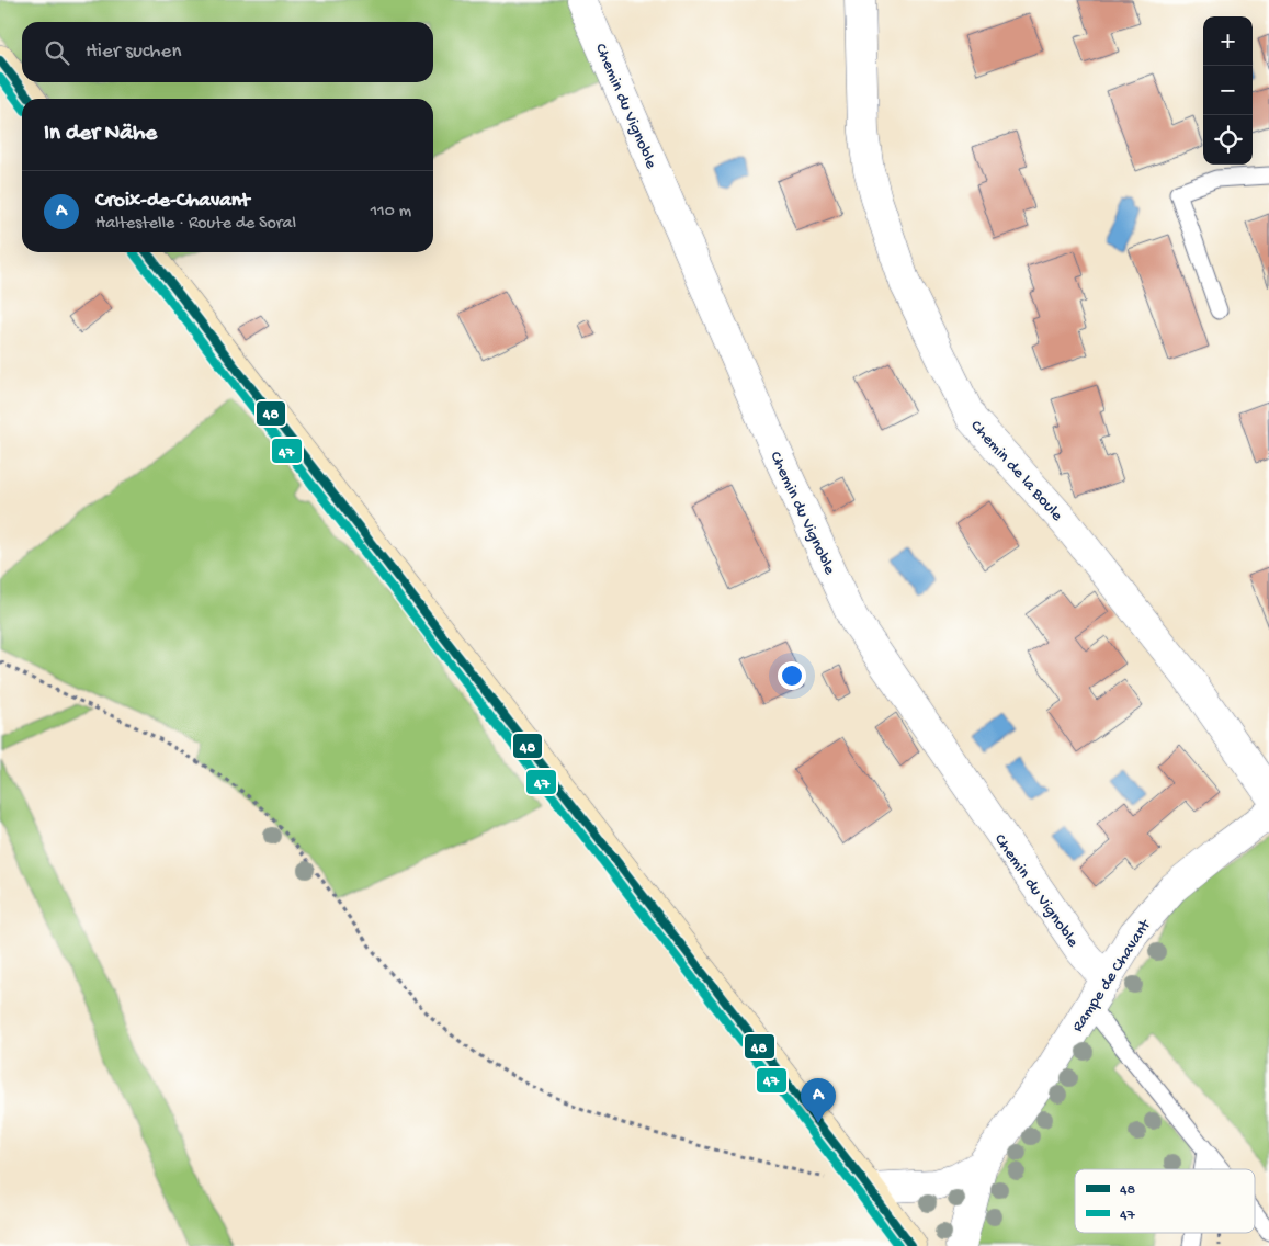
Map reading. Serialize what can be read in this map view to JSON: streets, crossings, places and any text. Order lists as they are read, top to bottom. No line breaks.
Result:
{"streets":{"street":["Chemin du Vignoble","Chemin de la Boule","Rampe de Chavant"]},"crossings":[["Chemin du Vignoble","Rampe de Chavant"]],"lines":["transit line 48","transit line 47"],"legend":["48","47"],"page":{"map_buttons":["+","−"],"search":"Hier suchen","heading":"In der Nähe","list":[{"mark":"A","name":"Croix-de-Chavant","note":"Haltestelle · Route de Soral","value":"110 m"}],"pins":"A"}}
